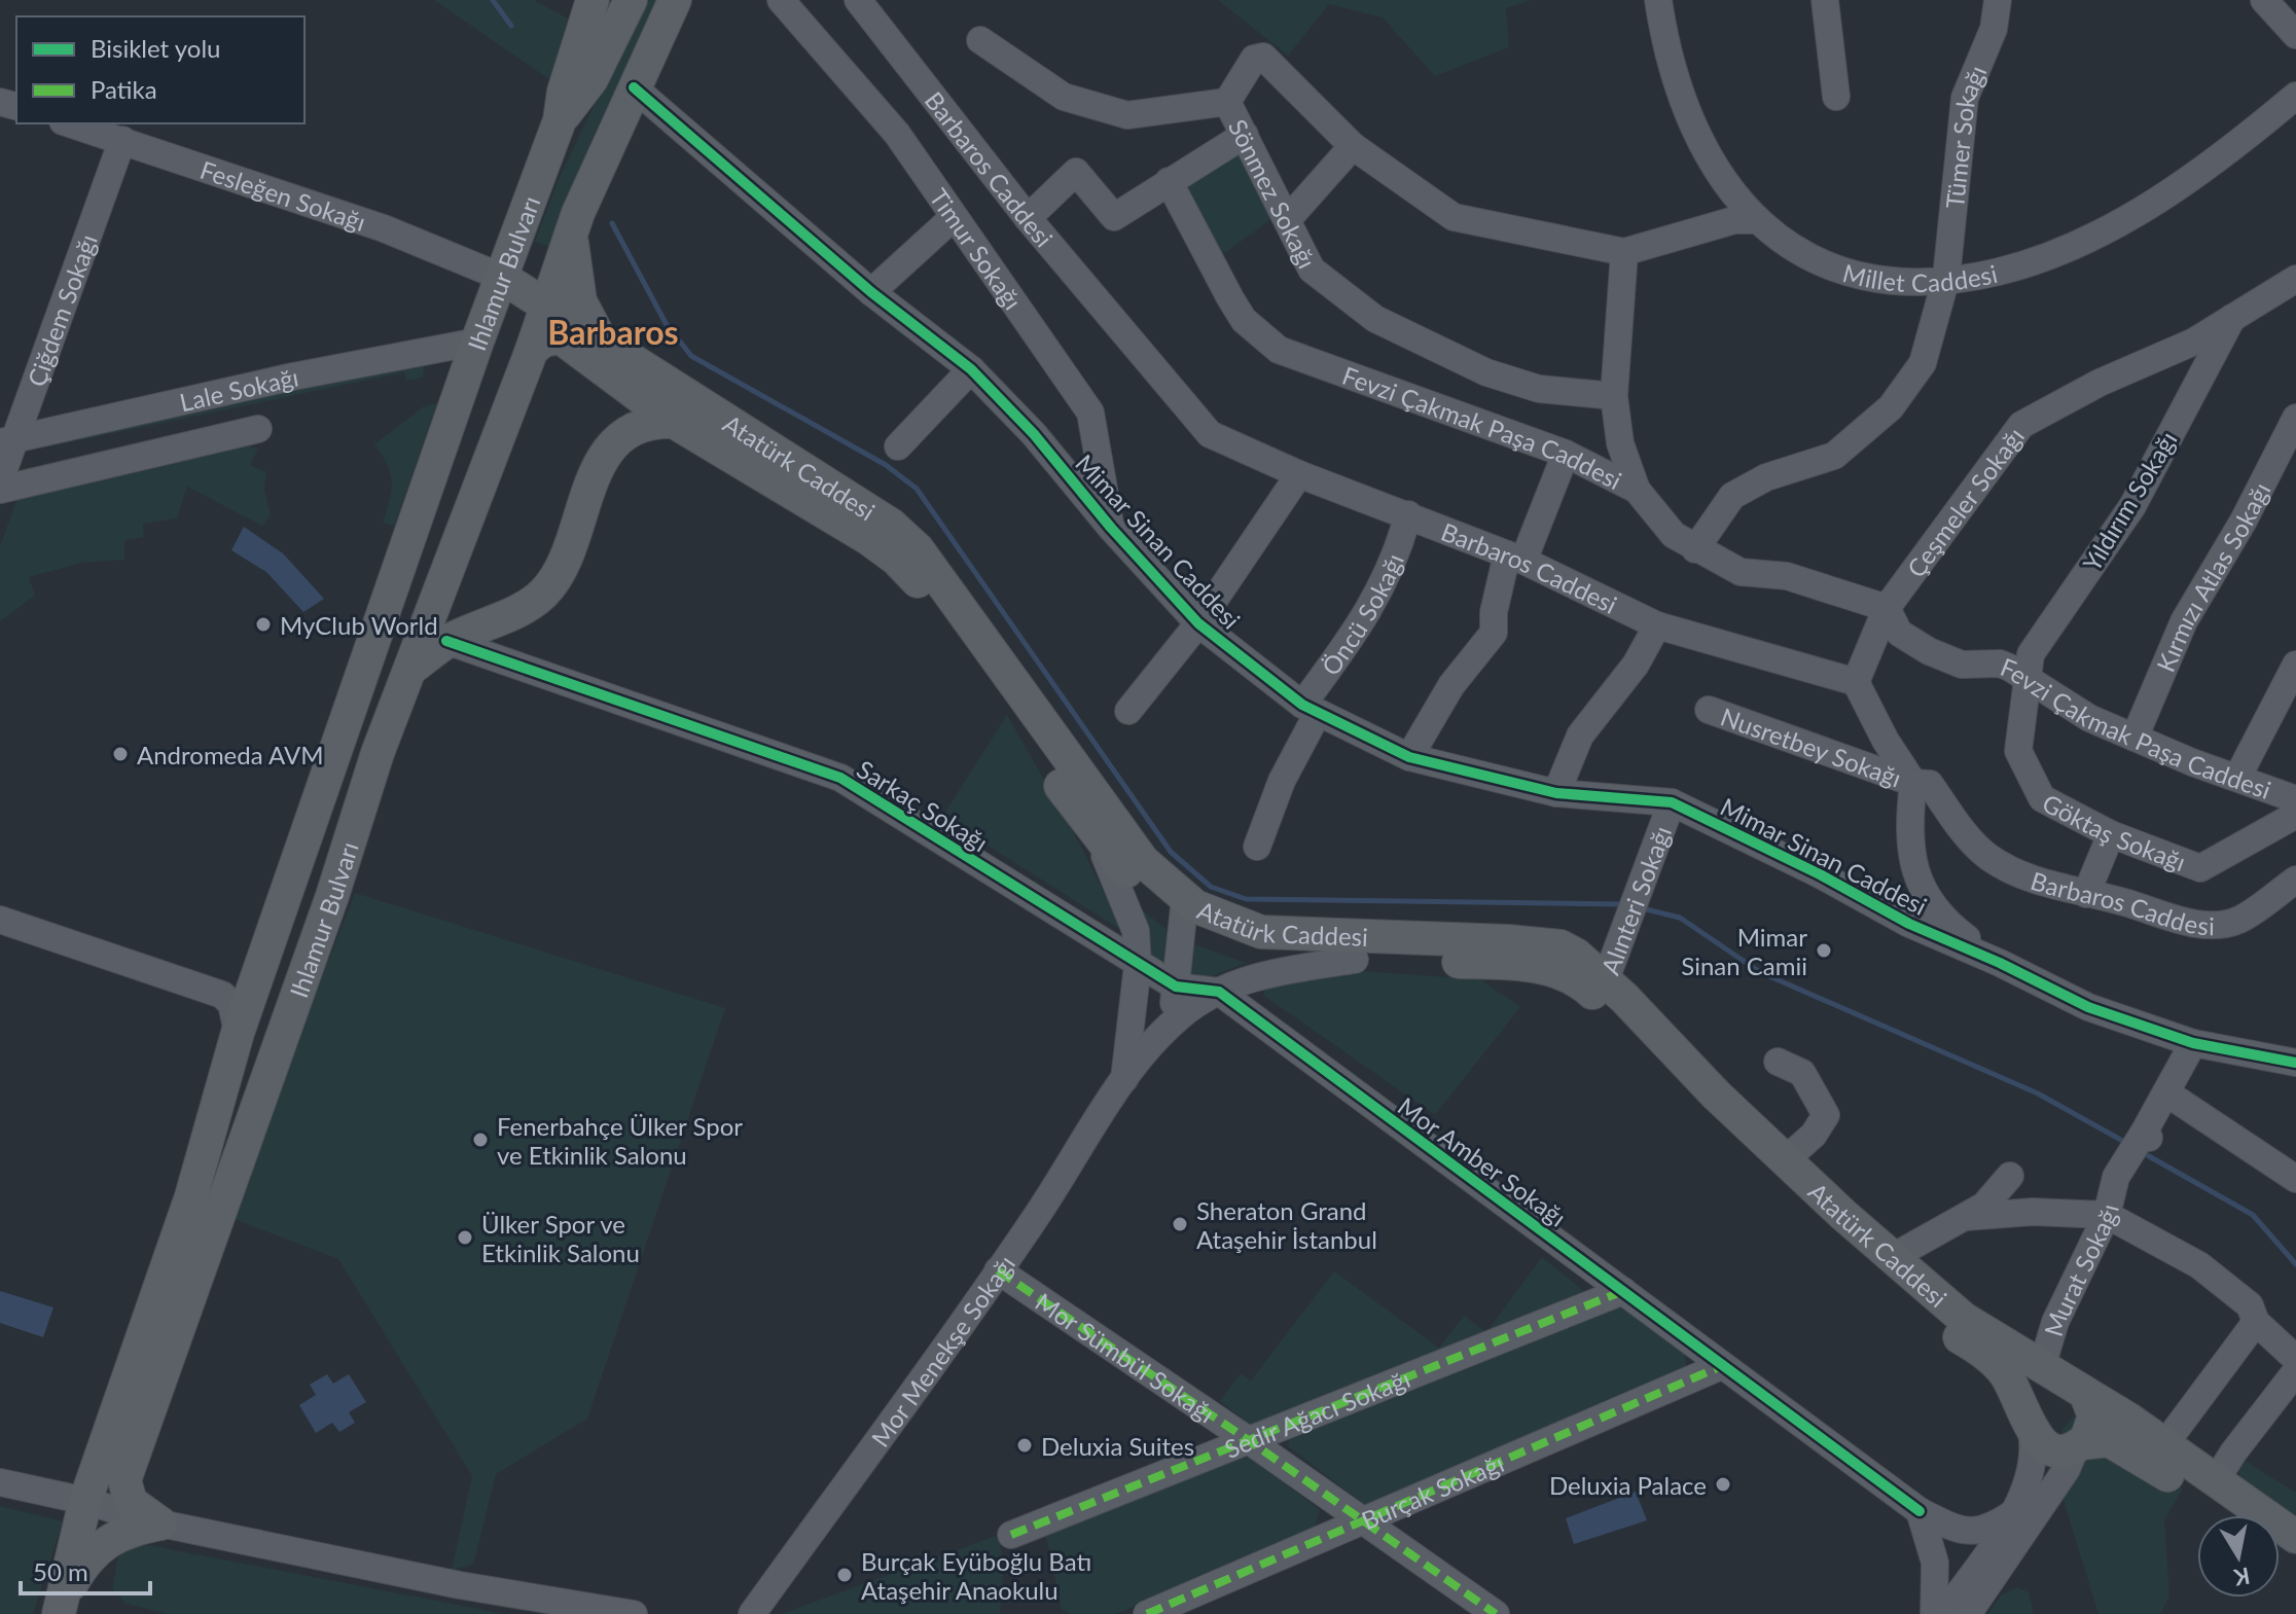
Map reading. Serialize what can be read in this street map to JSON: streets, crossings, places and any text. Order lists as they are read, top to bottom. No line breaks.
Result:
{"streets":{"main road":["Ihlamur Bulvarı","Atatürk Caddesi"],"street":["Tümer Sokağı","Barbaros Caddesi","Sönmez Sokağı","Fesleğen Sokağı","Timur Sokağı","Millet Caddesi","Çiğdem Sokağı","Lale Sokağı","Fevzi Çakmak Paşa Caddesi","Yıldırım Sokağı","Çeşmeler Sokağı","Mimar Sinan Caddesi","Kırmızı Atlas Sokağı","Öncü Sokağı","Nusretbey Sokağı","Sarkaç Sokağı","Göktaş Sokağı","Alınteri Sokağı","Mor Amber Sokağı","Murat Sokağı","Mor Menekşe Sokağı","Mor Sümbül Sokağı","Sedir Ağacı Sokağı","Burçak Sokağı"]},"crossings":[["Tümer Sokağı","Millet Caddesi"],["Tümer Sokağı","Fevzi Çakmak Paşa Caddesi"],["Barbaros Caddesi","Çeşmeler Sokağı"],["Barbaros Caddesi","Öncü Sokağı"],["Barbaros Caddesi","Nusretbey Sokağı"],["Fesleğen Sokağı","Ihlamur Bulvarı"],["Fesleğen Sokağı","Çiğdem Sokağı"],["Fesleğen Sokağı","Atatürk Caddesi"],["Timur Sokağı","Mimar Sinan Caddesi"],["Ihlamur Bulvarı","Lale Sokağı"],["Ihlamur Bulvarı","Atatürk Caddesi"],["Çiğdem Sokağı","Lale Sokağı"],["Fevzi Çakmak Paşa Caddesi","Yıldırım Sokağı"],["Fevzi Çakmak Paşa Caddesi","Çeşmeler Sokağı"],["Fevzi Çakmak Paşa Caddesi","Kırmızı Atlas Sokağı"],["Fevzi Çakmak Paşa Caddesi","Göktaş Sokağı"],["Atatürk Caddesi","Alınteri Sokağı"],["Atatürk Caddesi","Murat Sokağı"],["Atatürk Caddesi","Mor Menekşe Sokağı"],["Yıldırım Sokağı","Çeşmeler Sokağı"],["Yıldırım Sokağı","Göktaş Sokağı"],["Mimar Sinan Caddesi","Öncü Sokağı"],["Mimar Sinan Caddesi","Alınteri Sokağı"],["Sarkaç Sokağı","Mor Amber Sokağı"],["Sarkaç Sokağı","Mor Menekşe Sokağı"],["Mor Amber Sokağı","Mor Menekşe Sokağı"],["Mor Amber Sokağı","Sedir Ağacı Sokağı"],["Mor Amber Sokağı","Burçak Sokağı"],["Mor Menekşe Sokağı","Mor Sümbül Sokağı"],["Mor Sümbül Sokağı","Sedir Ağacı Sokağı"],["Mor Sümbül Sokağı","Burçak Sokağı"]],"districts":["Barbaros"],"places":["MyClub World","Andromeda AVM","Mimar Sinan Camii","Fenerbahçe Ülker Spor ve Etkinlik Salonu","Sheraton Grand Ataşehir İstanbul","Ülker Spor ve Etkinlik Salonu","Deluxia Suites","Deluxia Palace","Burçak Eyüboğlu Batı Ataşehir Anaokulu"],"legend":["Bisiklet yolu","Patika"],"scale_bar":"50 m","north":"bottom"}
